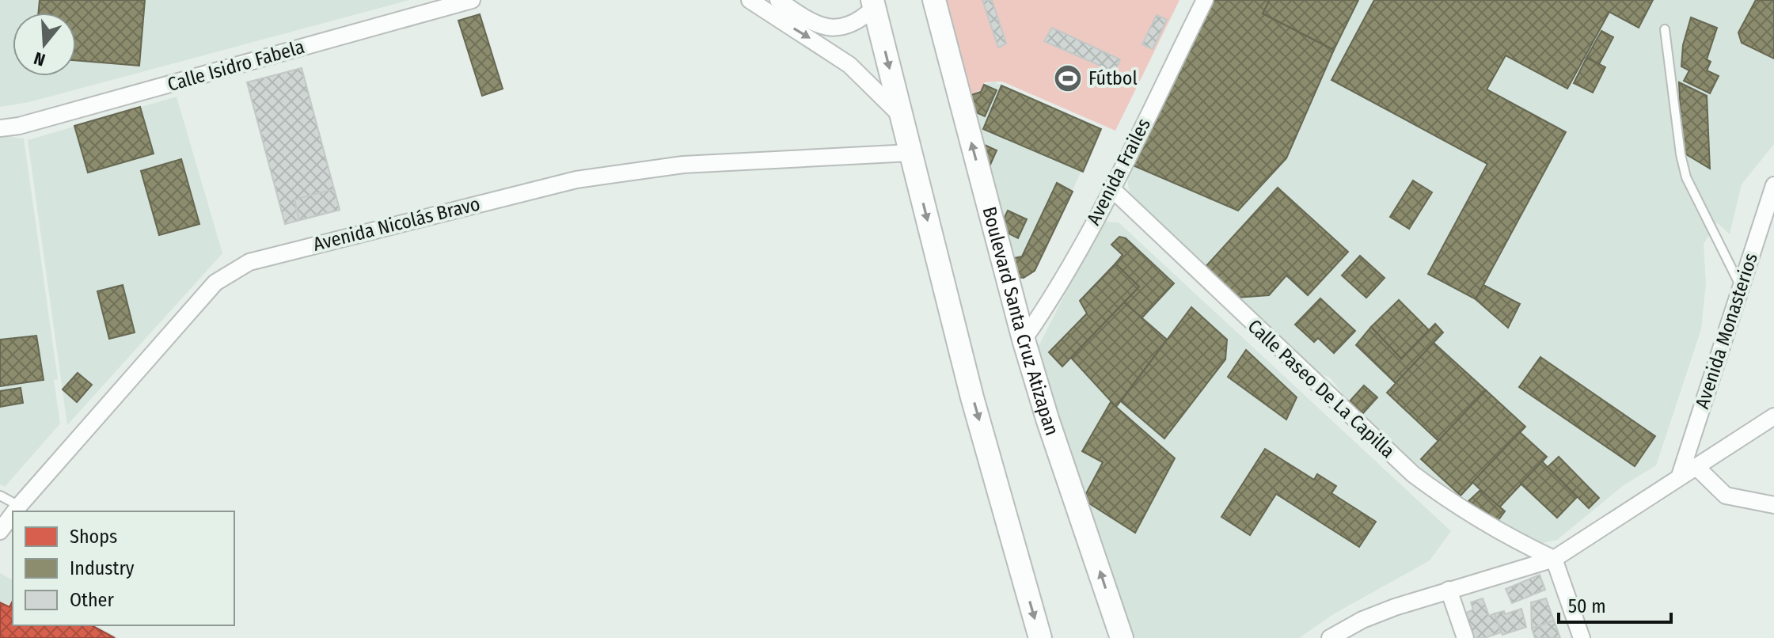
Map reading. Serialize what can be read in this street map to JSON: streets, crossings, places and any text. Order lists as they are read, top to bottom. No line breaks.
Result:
{"streets":{"main road":["Boulevard Santa Cruz Atizapan"],"street":["Calle Isidro Fabela","Avenida Frailes","Avenida Nicolás Bravo","Avenida Monasterios","Calle Paseo De La Capilla"]},"crossings":[["Avenida Frailes","Boulevard Santa Cruz Atizapan"],["Avenida Frailes","Calle Paseo De La Capilla"]],"places":{"sports":["Fútbol"]},"legend":["Shops","Industry","Other"],"scale_bar":"50 m","north":"bottom"}
